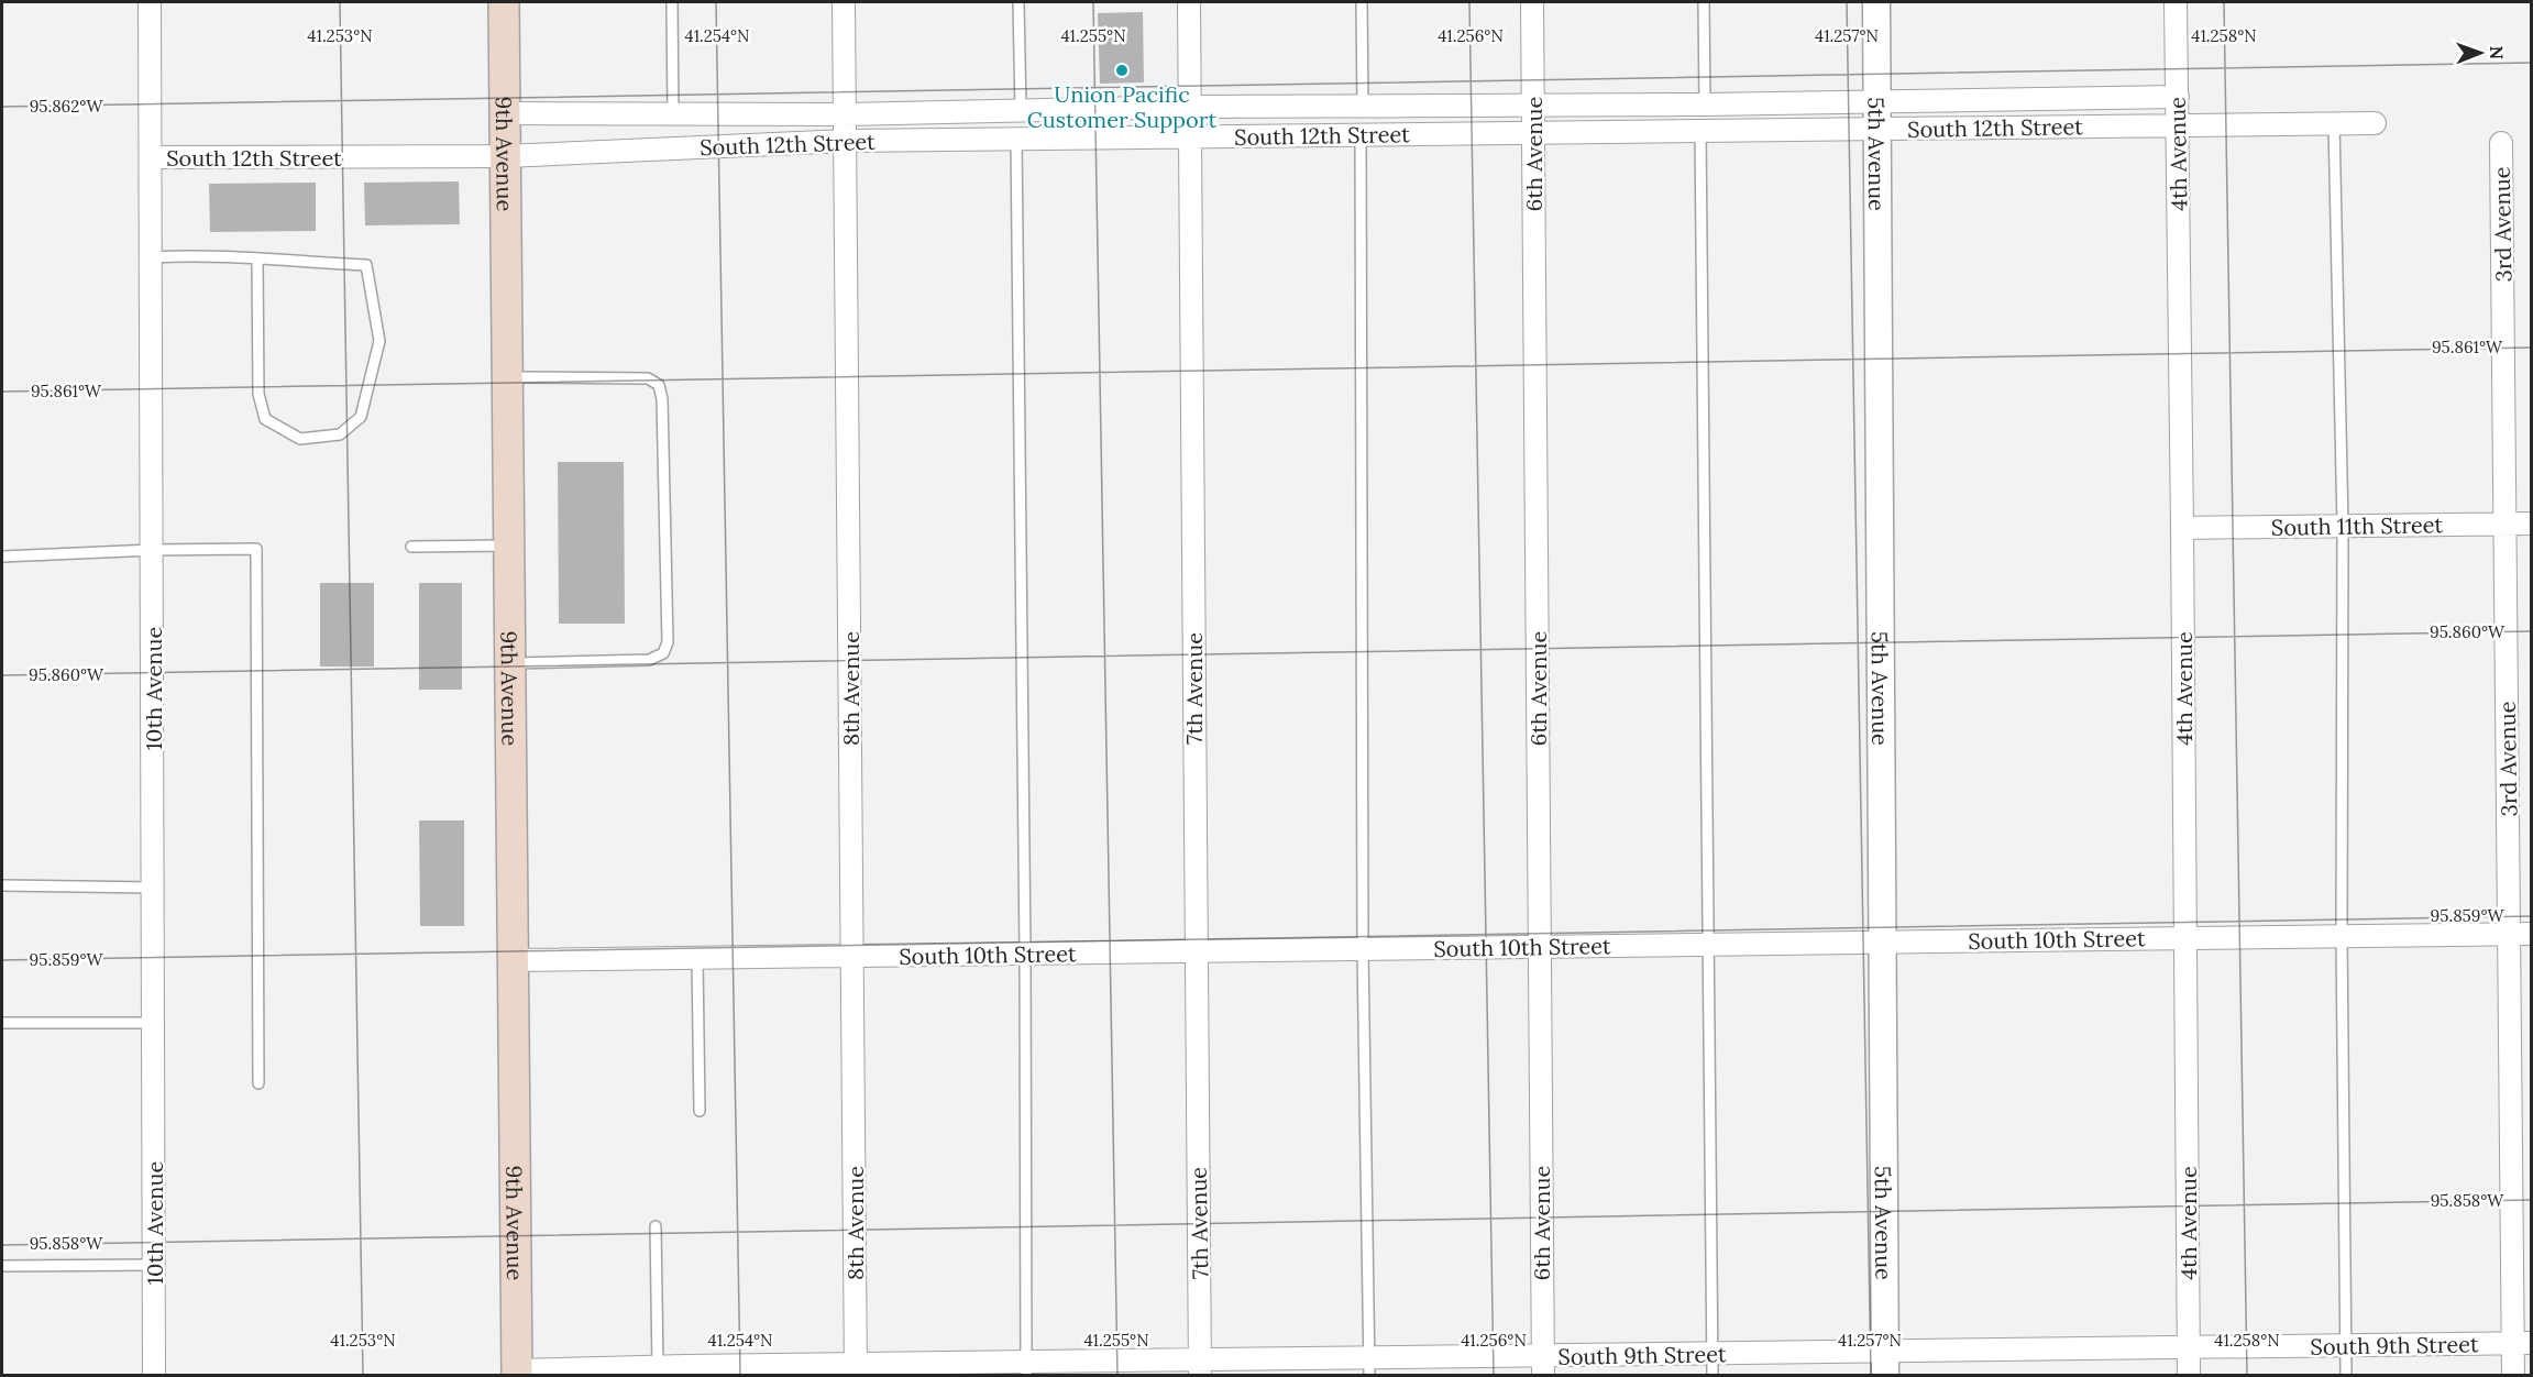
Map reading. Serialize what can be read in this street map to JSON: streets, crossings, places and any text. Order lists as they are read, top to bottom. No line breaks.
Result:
{"streets":{"main road":["9th Avenue"],"street":["South 12th Street","6th Avenue","5th Avenue","4th Avenue","3rd Avenue","South 11th Street","10th Avenue","8th Avenue","7th Avenue","South 10th Street","South 9th Street"]},"crossings":[["South 12th Street","9th Avenue"],["South 12th Street","6th Avenue"],["South 12th Street","5th Avenue"],["South 12th Street","4th Avenue"],["South 12th Street","10th Avenue"],["South 12th Street","8th Avenue"],["South 12th Street","7th Avenue"],["9th Avenue","South 10th Street"],["9th Avenue","South 9th Street"],["6th Avenue","South 10th Street"],["6th Avenue","South 9th Street"],["5th Avenue","South 10th Street"],["5th Avenue","South 9th Street"],["4th Avenue","South 11th Street"],["4th Avenue","South 10th Street"],["4th Avenue","South 9th Street"],["3rd Avenue","South 11th Street"],["3rd Avenue","South 10th Street"],["3rd Avenue","South 9th Street"],["8th Avenue","South 10th Street"],["8th Avenue","South 9th Street"],["7th Avenue","South 10th Street"],["7th Avenue","South 9th Street"]],"places":["Union Pacific Customer Support"],"north":"right","coordinates":["41.253°N","41.254°N","41.255°N","41.256°N","41.257°N","41.258°N","95.862°W","95.861°W","95.860°W","95.859°W","95.858°W"]}
